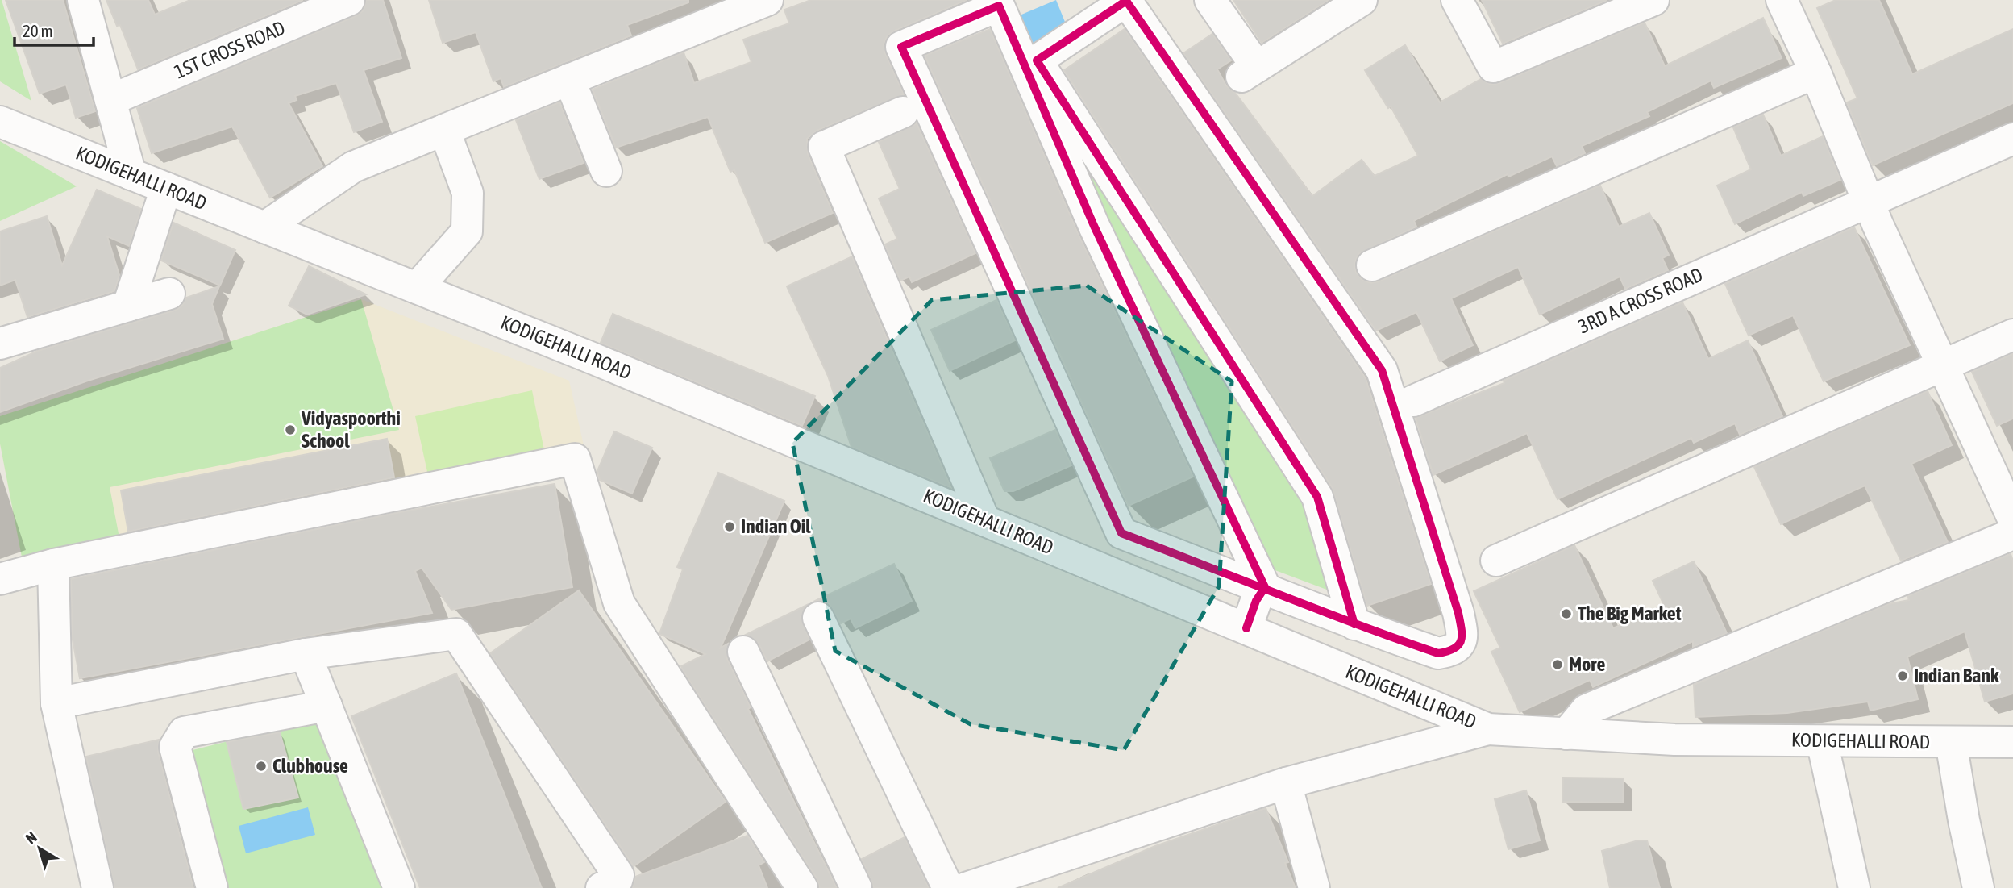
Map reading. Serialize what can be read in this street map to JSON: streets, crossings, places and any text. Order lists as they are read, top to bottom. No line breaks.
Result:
{"streets":{"street":["1ST CROSS ROAD","KODIGEHALLI ROAD","3RD A CROSS ROAD"]},"places":["Vidyaspoorthi School","Indian Oil","The Big Market","More","Indian Bank","Clubhouse"],"scale_bar":"20 m","north":"top left"}
